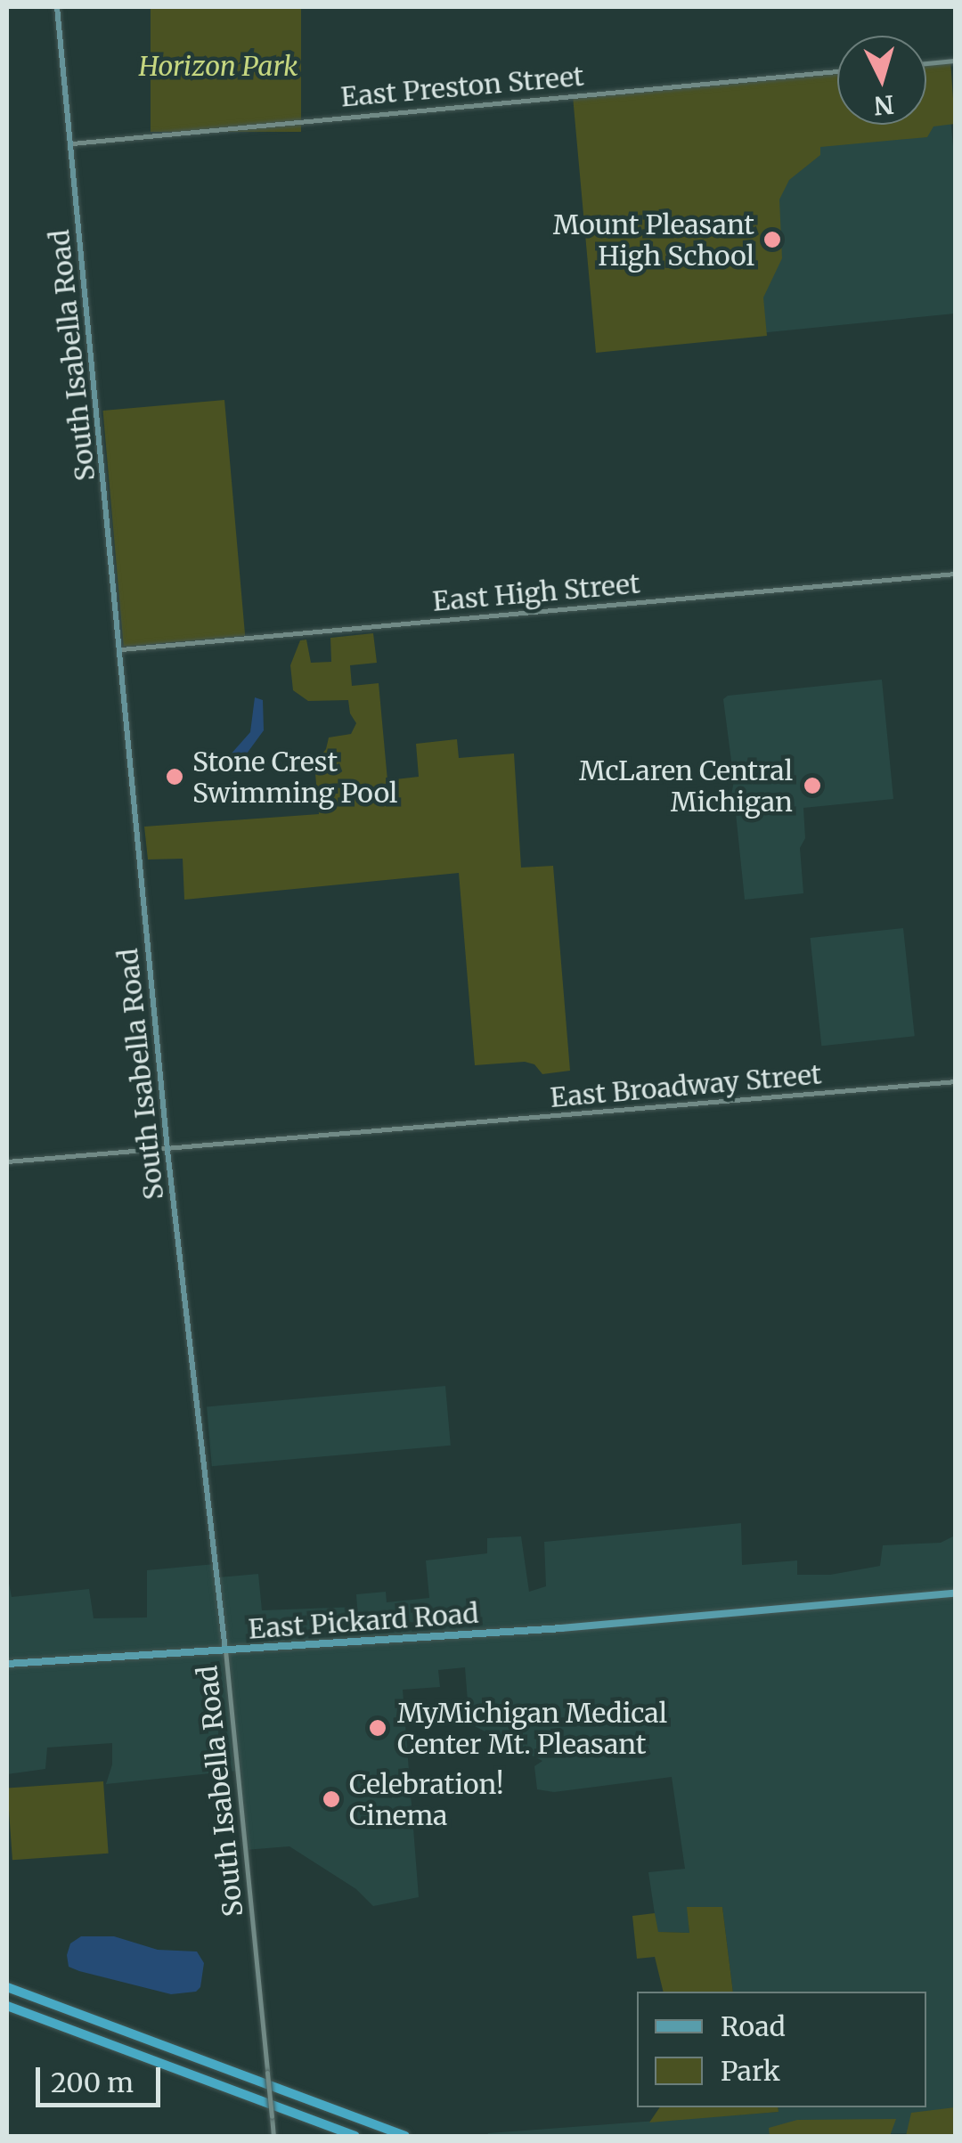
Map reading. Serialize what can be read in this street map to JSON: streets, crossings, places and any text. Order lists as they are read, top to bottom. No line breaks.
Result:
{"streets":{"main road":["South Isabella Road","East Pickard Road"],"street":["East Preston Street","East High Street","East Broadway Street"]},"crossings":[["East Preston Street","South Isabella Road"],["South Isabella Road","East High Street"],["South Isabella Road","East Broadway Street"],["South Isabella Road","East Pickard Road"]],"parks":["Horizon Park"],"places":["Mount Pleasant High School","Stone Crest Swimming Pool","McLaren Central Michigan","MyMichigan Medical Center Mt. Pleasant","Celebration! Cinema"],"legend":["Road","Park"],"scale_bar":"200 m","north":"bottom"}
